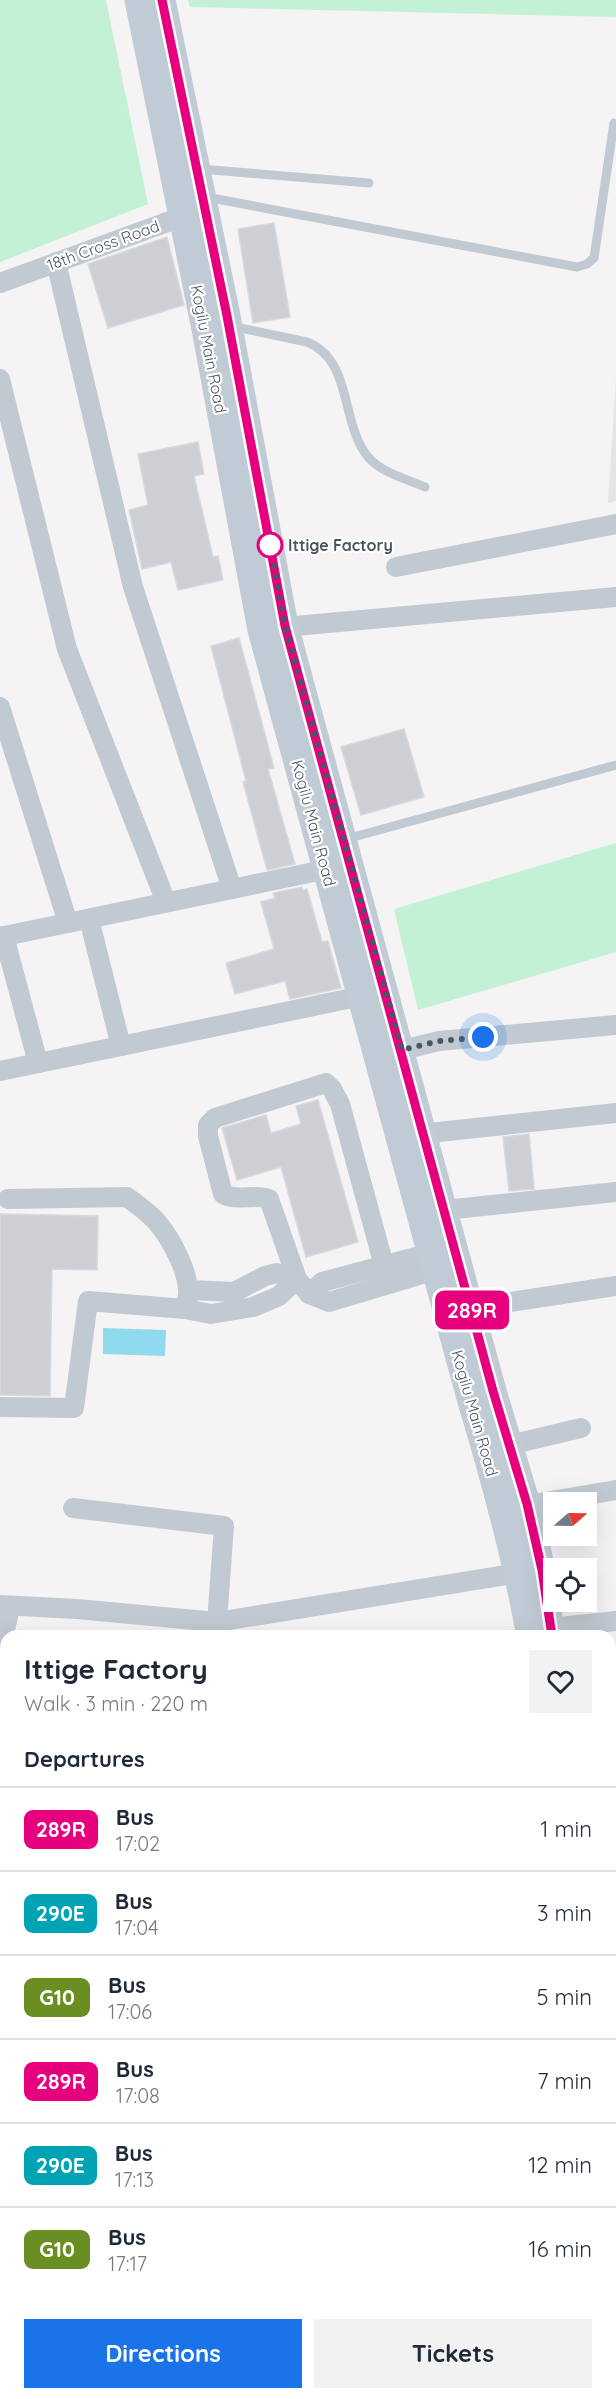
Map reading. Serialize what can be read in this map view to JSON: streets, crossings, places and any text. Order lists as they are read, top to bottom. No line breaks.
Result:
{"streets":{"main road":["Kogilu Main Road"],"street":["18th Cross Road"]},"crossings":[["18th Cross Road","Kogilu Main Road"]],"places":["Ittige Factory"],"lines":["bus line 289R"],"north":"right","page":{"on_map":"289R","heading":[["Ittige Factory","Walk · 3 min · 220 m"],"Departures"],"list":[{"mark":"289R","name":"Bus","note":"17:02","value":"1 min"},{"mark":"290E","name":"Bus","note":"17:04","value":"3 min"},{"mark":"G10","name":"Bus","note":"17:06","value":"5 min"},{"mark":"289R","name":"Bus","note":"17:08","value":"7 min"},{"mark":"290E","name":"Bus","note":"17:13","value":"12 min"},{"mark":"G10","name":"Bus","note":"17:17","value":"16 min"}],"buttons":["Directions","Tickets"]}}
